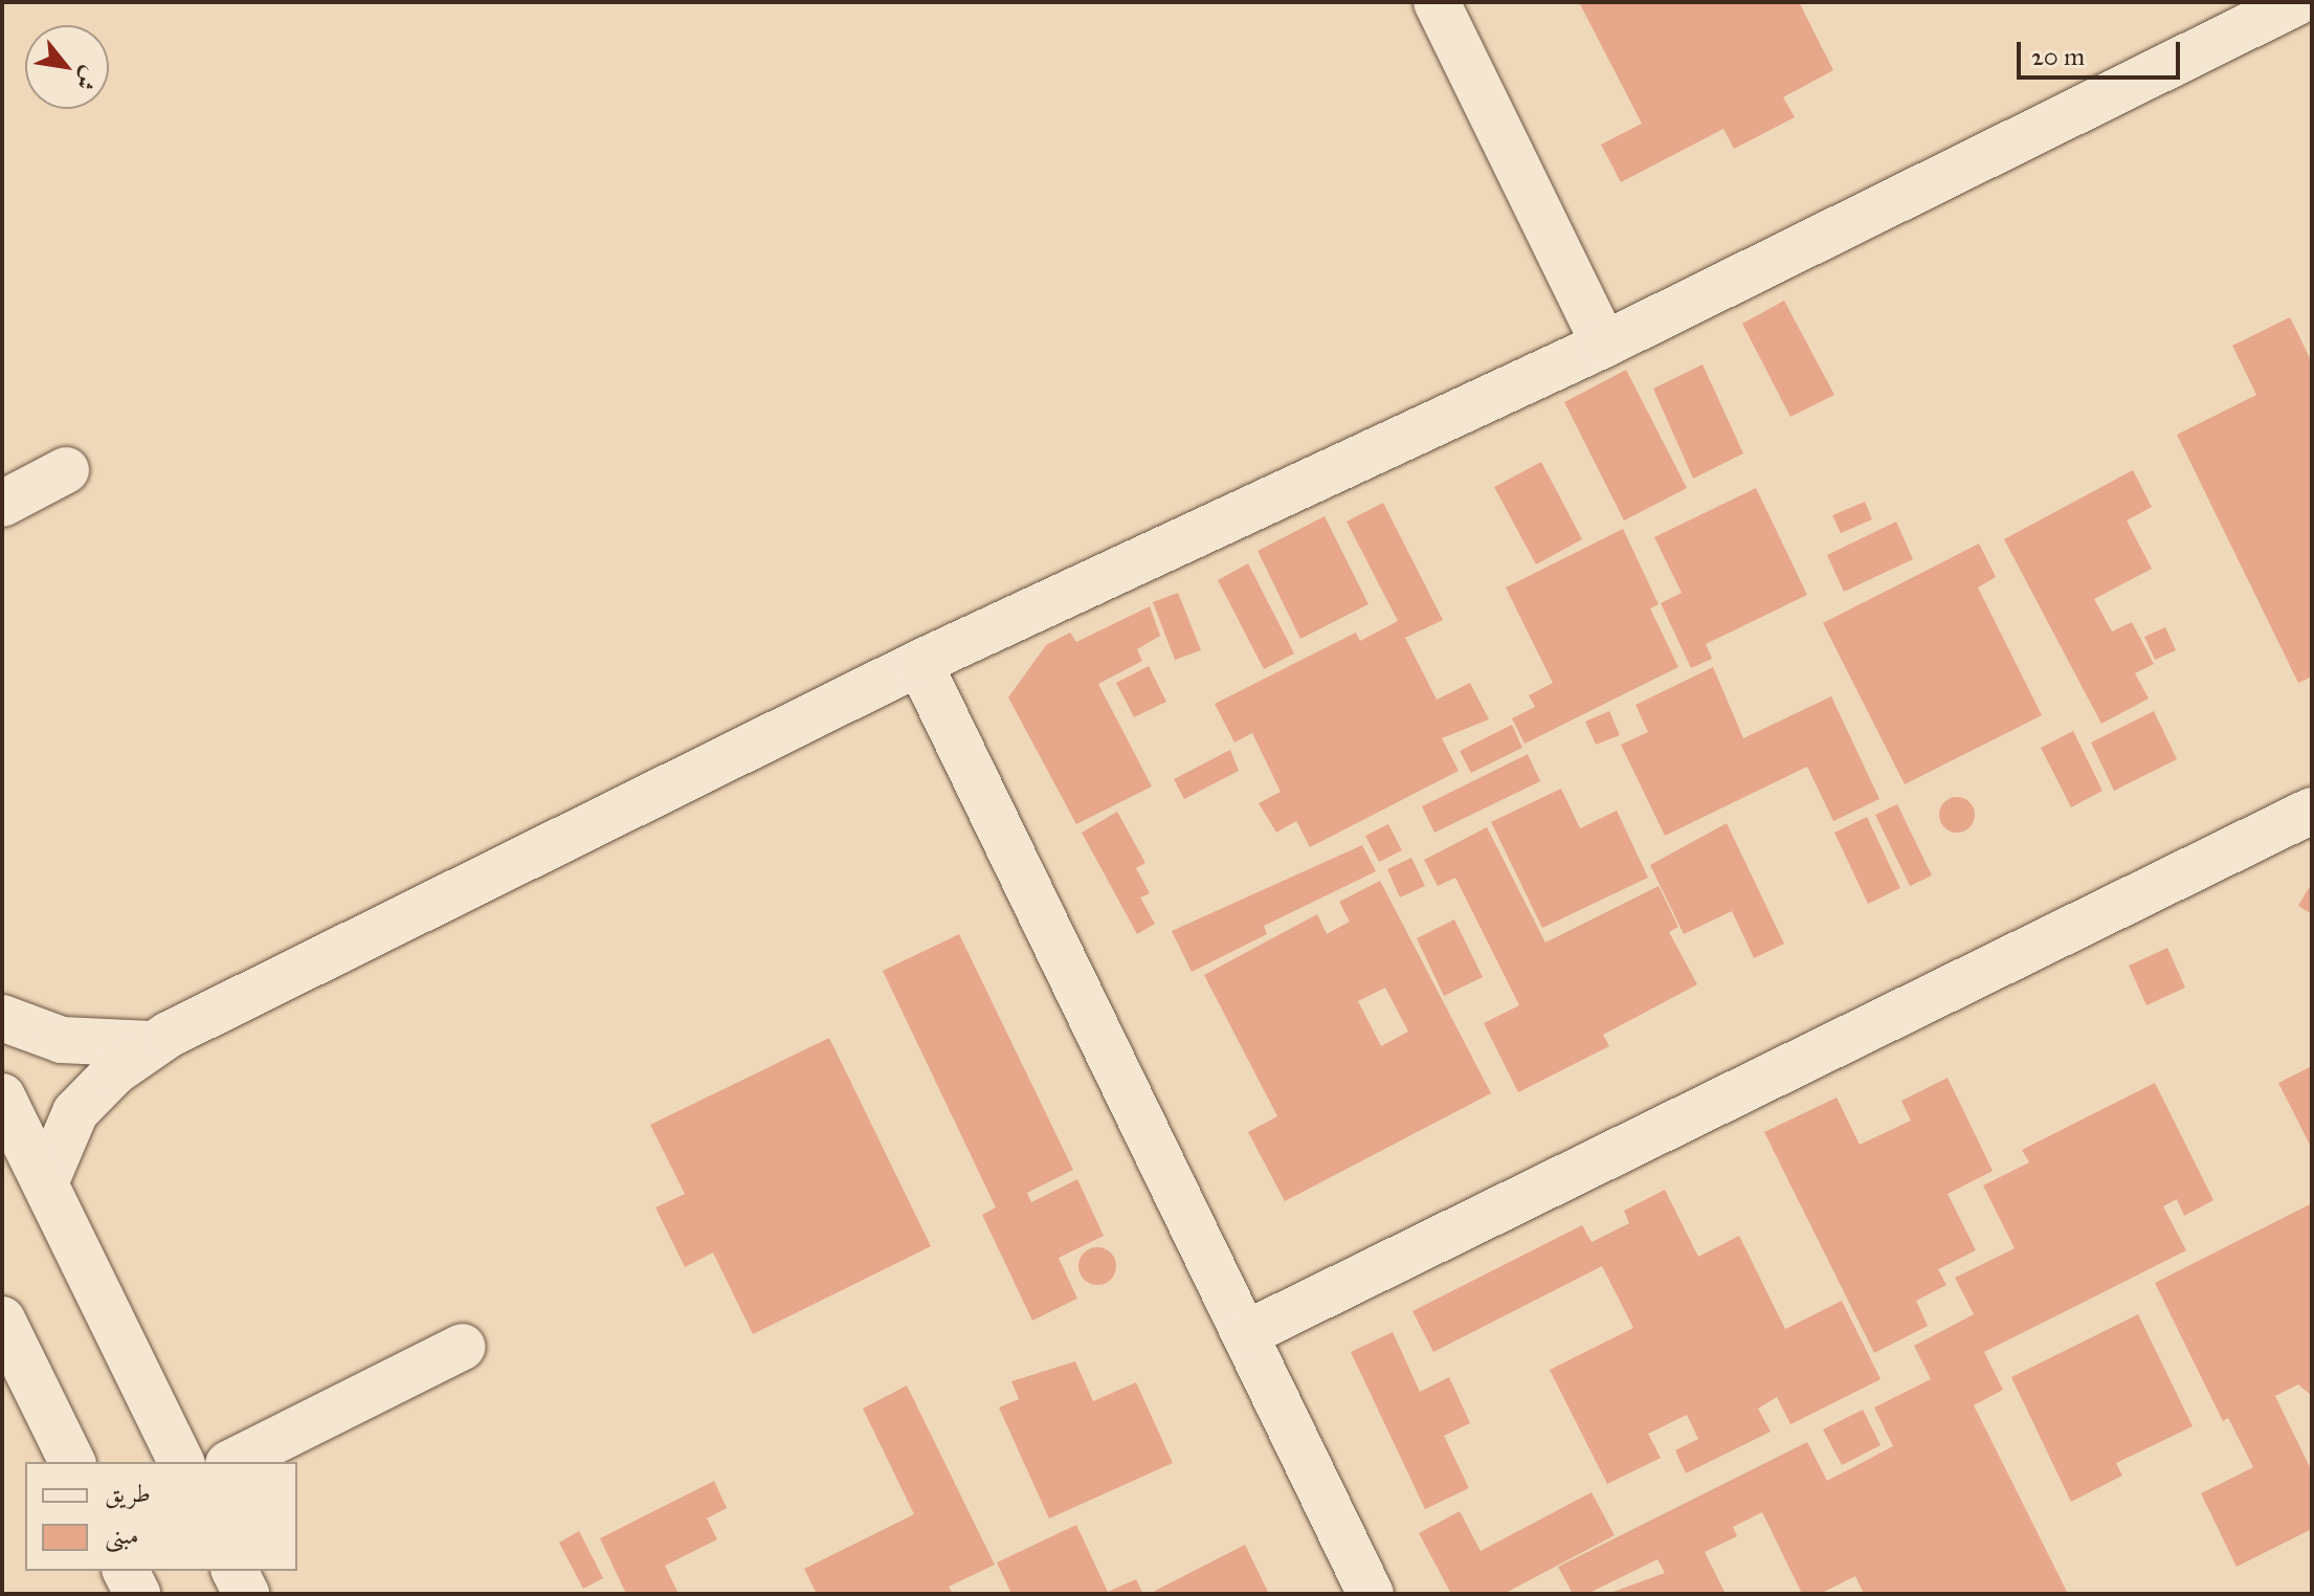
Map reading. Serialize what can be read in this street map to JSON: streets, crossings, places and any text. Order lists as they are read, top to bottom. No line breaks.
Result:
{"legend":["طريق","مبنى"],"scale_bar":"20 m","north":"bottom right"}
